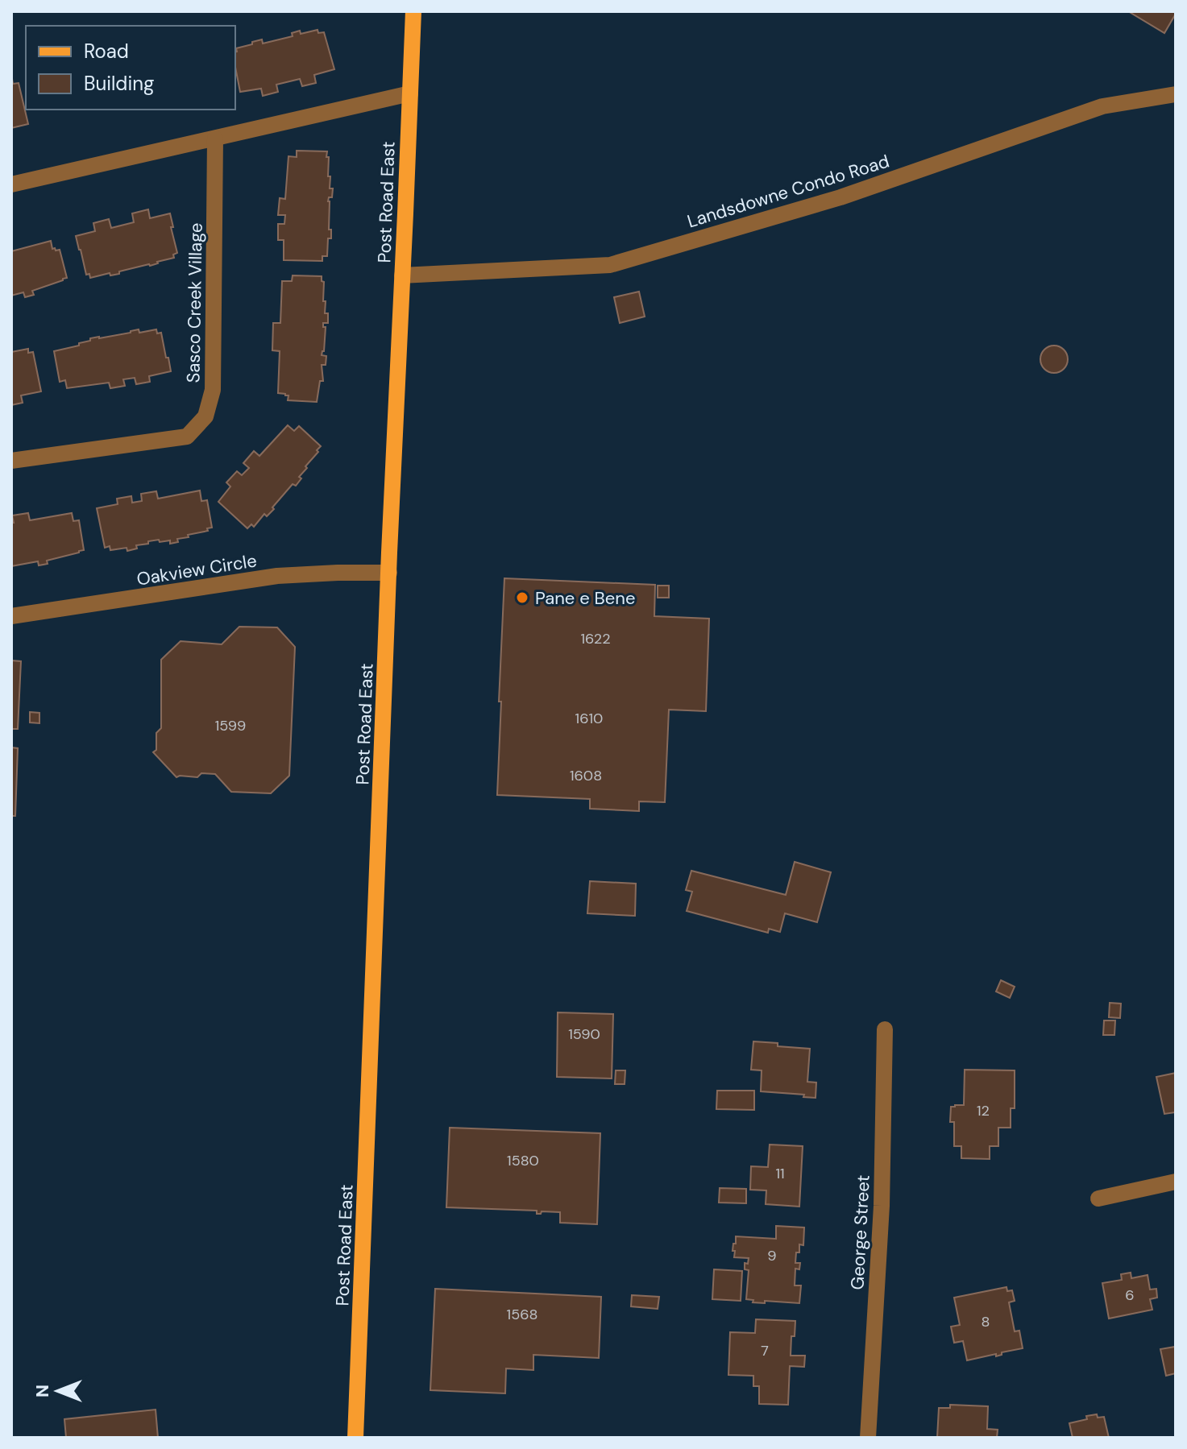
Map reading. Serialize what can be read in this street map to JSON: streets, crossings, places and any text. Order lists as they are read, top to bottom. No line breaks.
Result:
{"streets":{"main road":["Post Road East"],"street":["Landsdowne Condo Road","Sasco Creek Village","Oakview Circle","George Street"]},"crossings":[["Landsdowne Condo Road","Post Road East"],["Post Road East","Oakview Circle"]],"places":["Pane e Bene"],"house_numbers":["1622","1610","1599","1608","1590","12","1580","11","9","6","1568","8","7"],"legend":["Road","Building"],"north":"left"}
